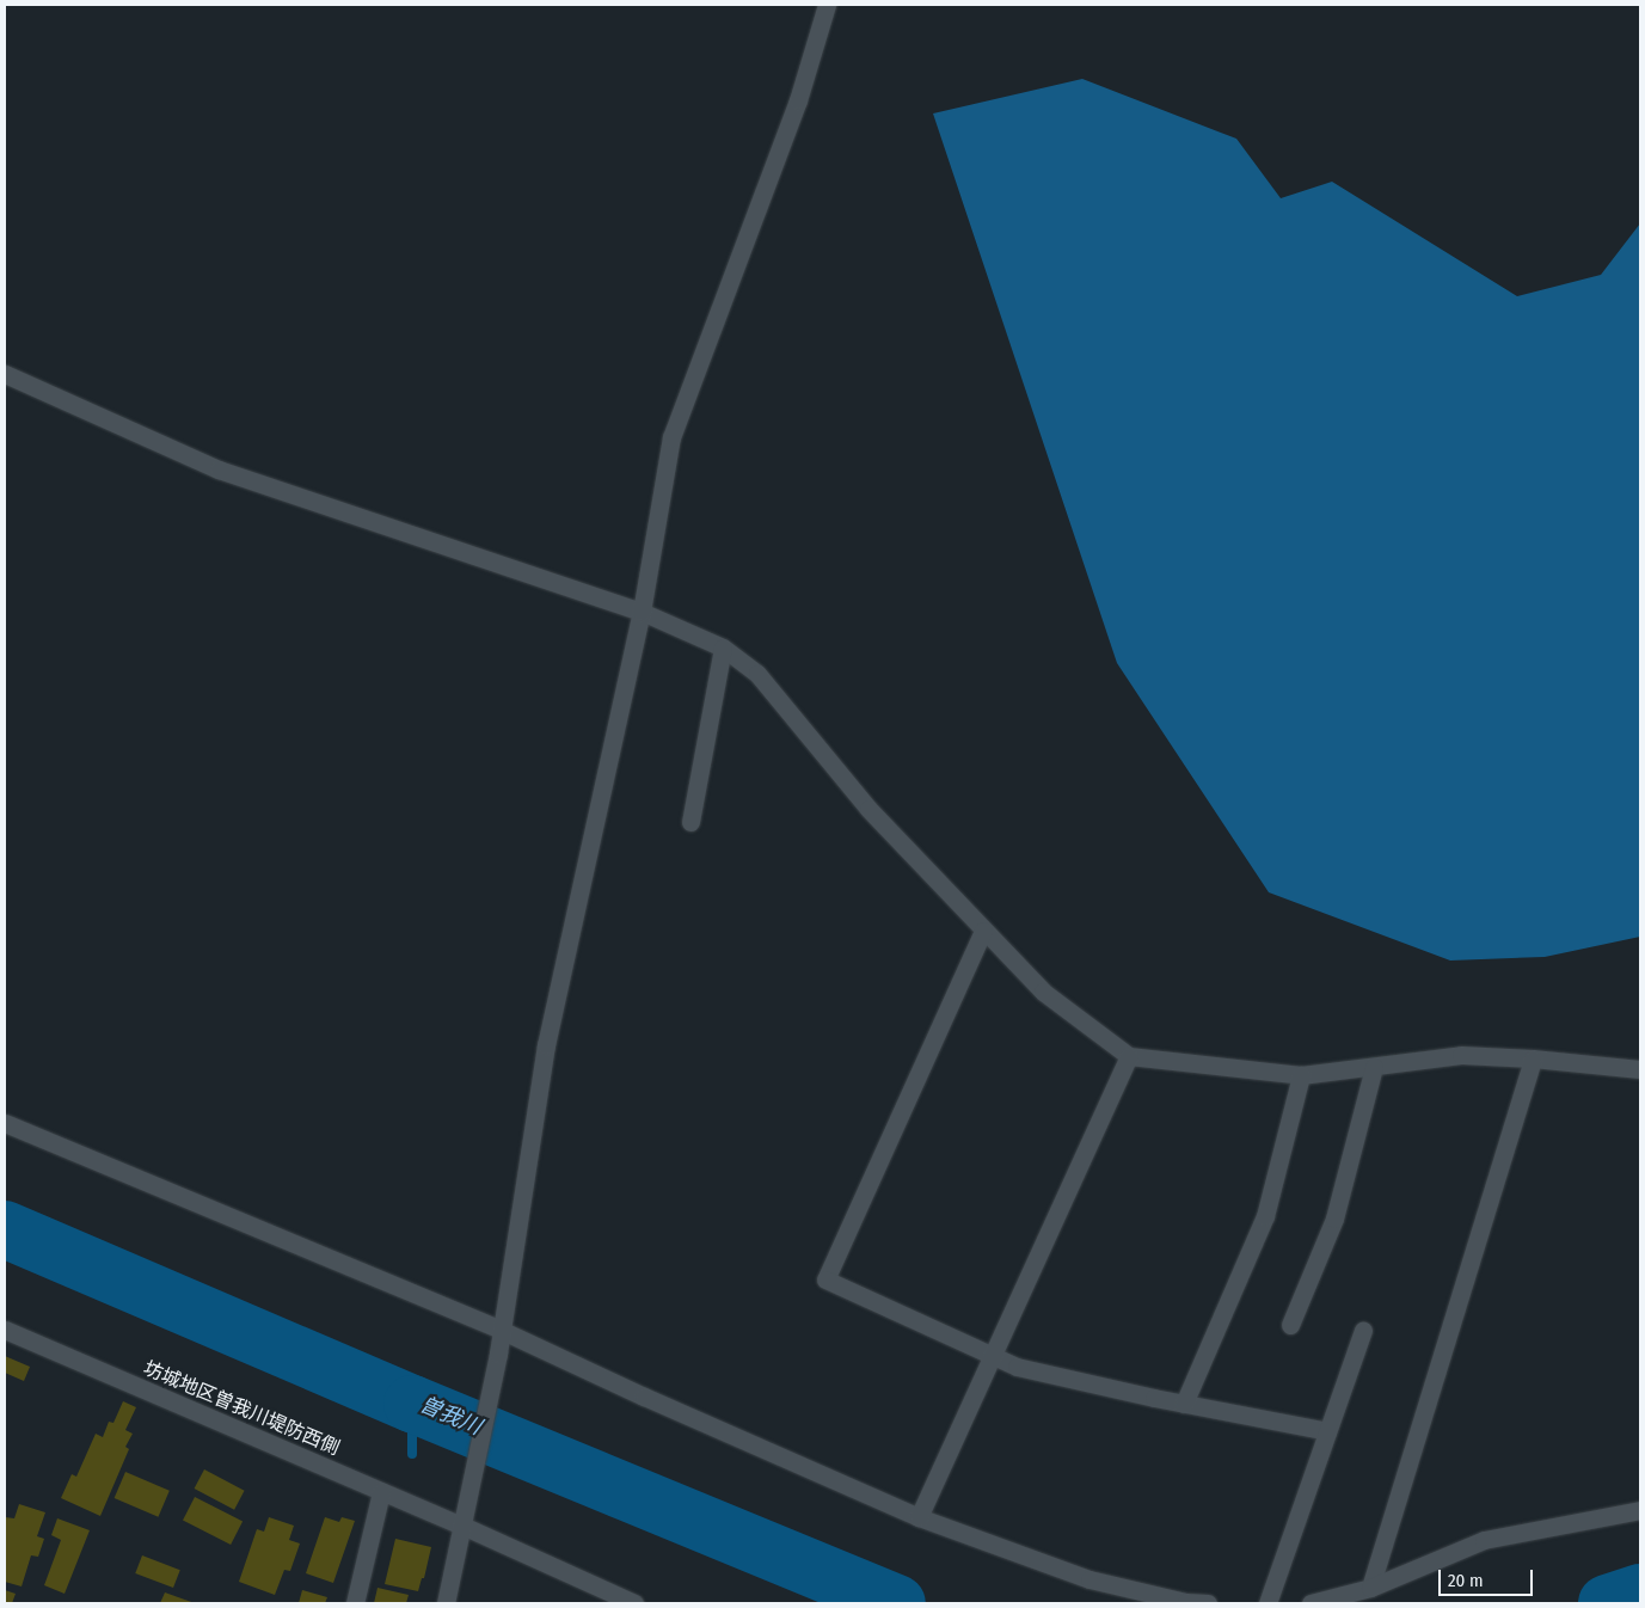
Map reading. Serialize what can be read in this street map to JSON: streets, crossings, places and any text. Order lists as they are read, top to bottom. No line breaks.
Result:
{"streets":{"street":["坊城地区曽我川堤防西側"]},"water":["曽我川"],"scale_bar":"20 m"}
